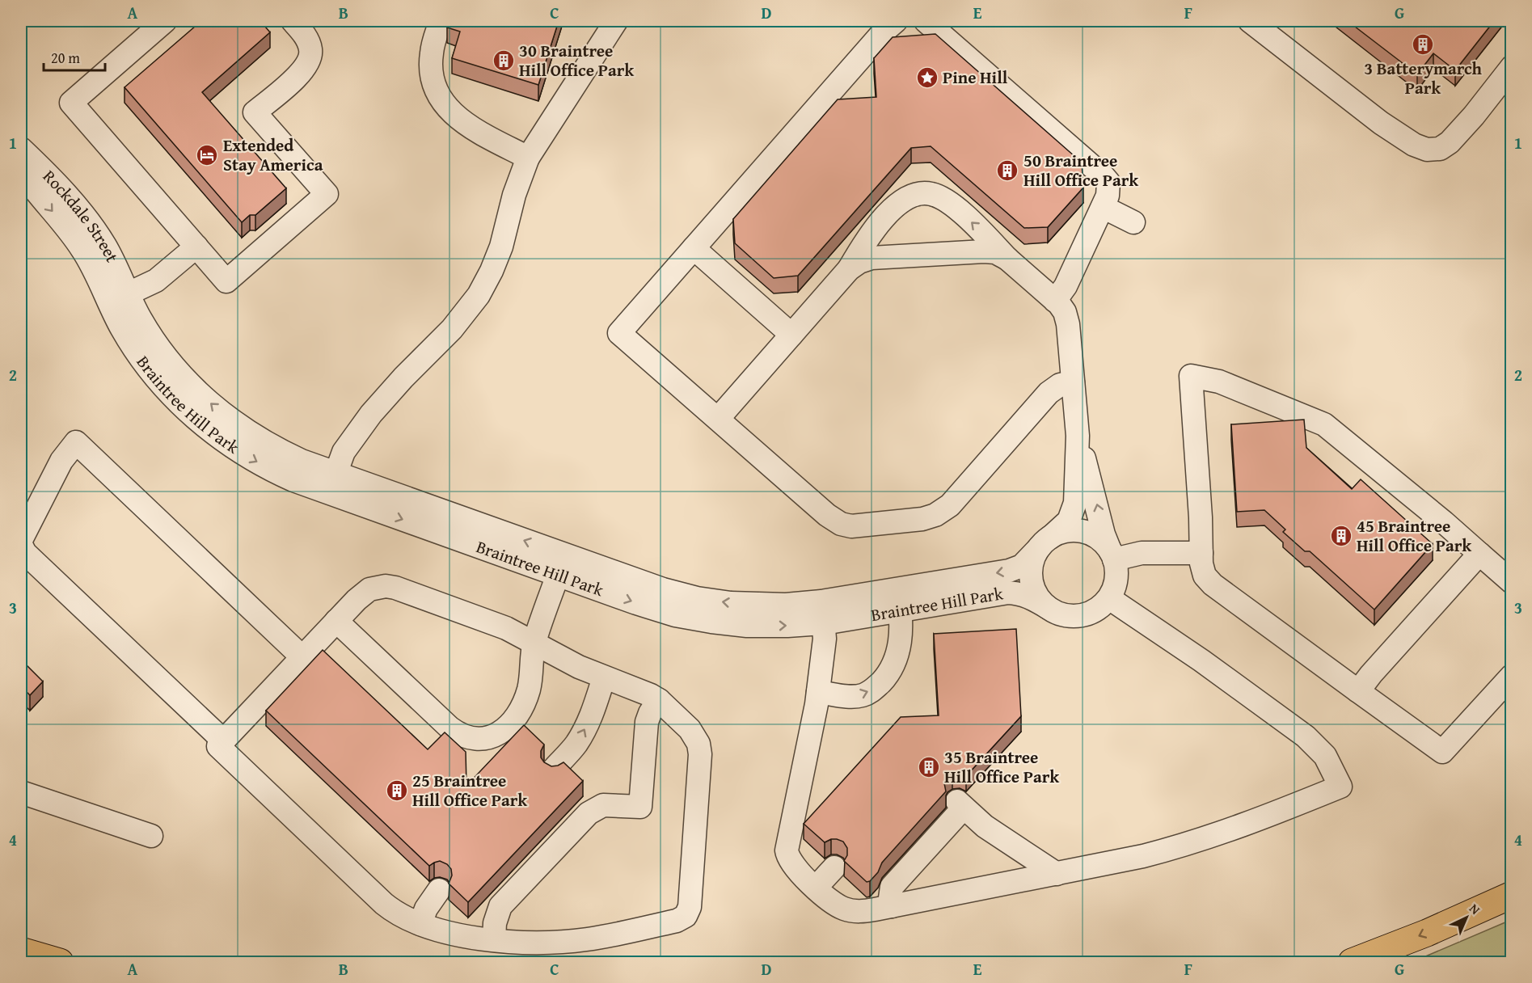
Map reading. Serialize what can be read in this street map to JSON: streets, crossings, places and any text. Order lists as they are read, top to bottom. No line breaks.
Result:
{"streets":{"street":["Rockdale Street","Braintree Hill Park"]},"crossings":[["Rockdale Street","Braintree Hill Park"]],"places":{"building":["3 Batterymarch Park","30 Braintree Hill Office Park","50 Braintree Hill Office Park","45 Braintree Hill Office Park","35 Braintree Hill Office Park","25 Braintree Hill Office Park"],"place":["Pine Hill"],"hotel":["Extended Stay America"]},"scale_bar":"20 m","north":"top right","grid":{"columns":["A","B","C","D","E","F","G"],"rows":["1","2","3","4"]}}
